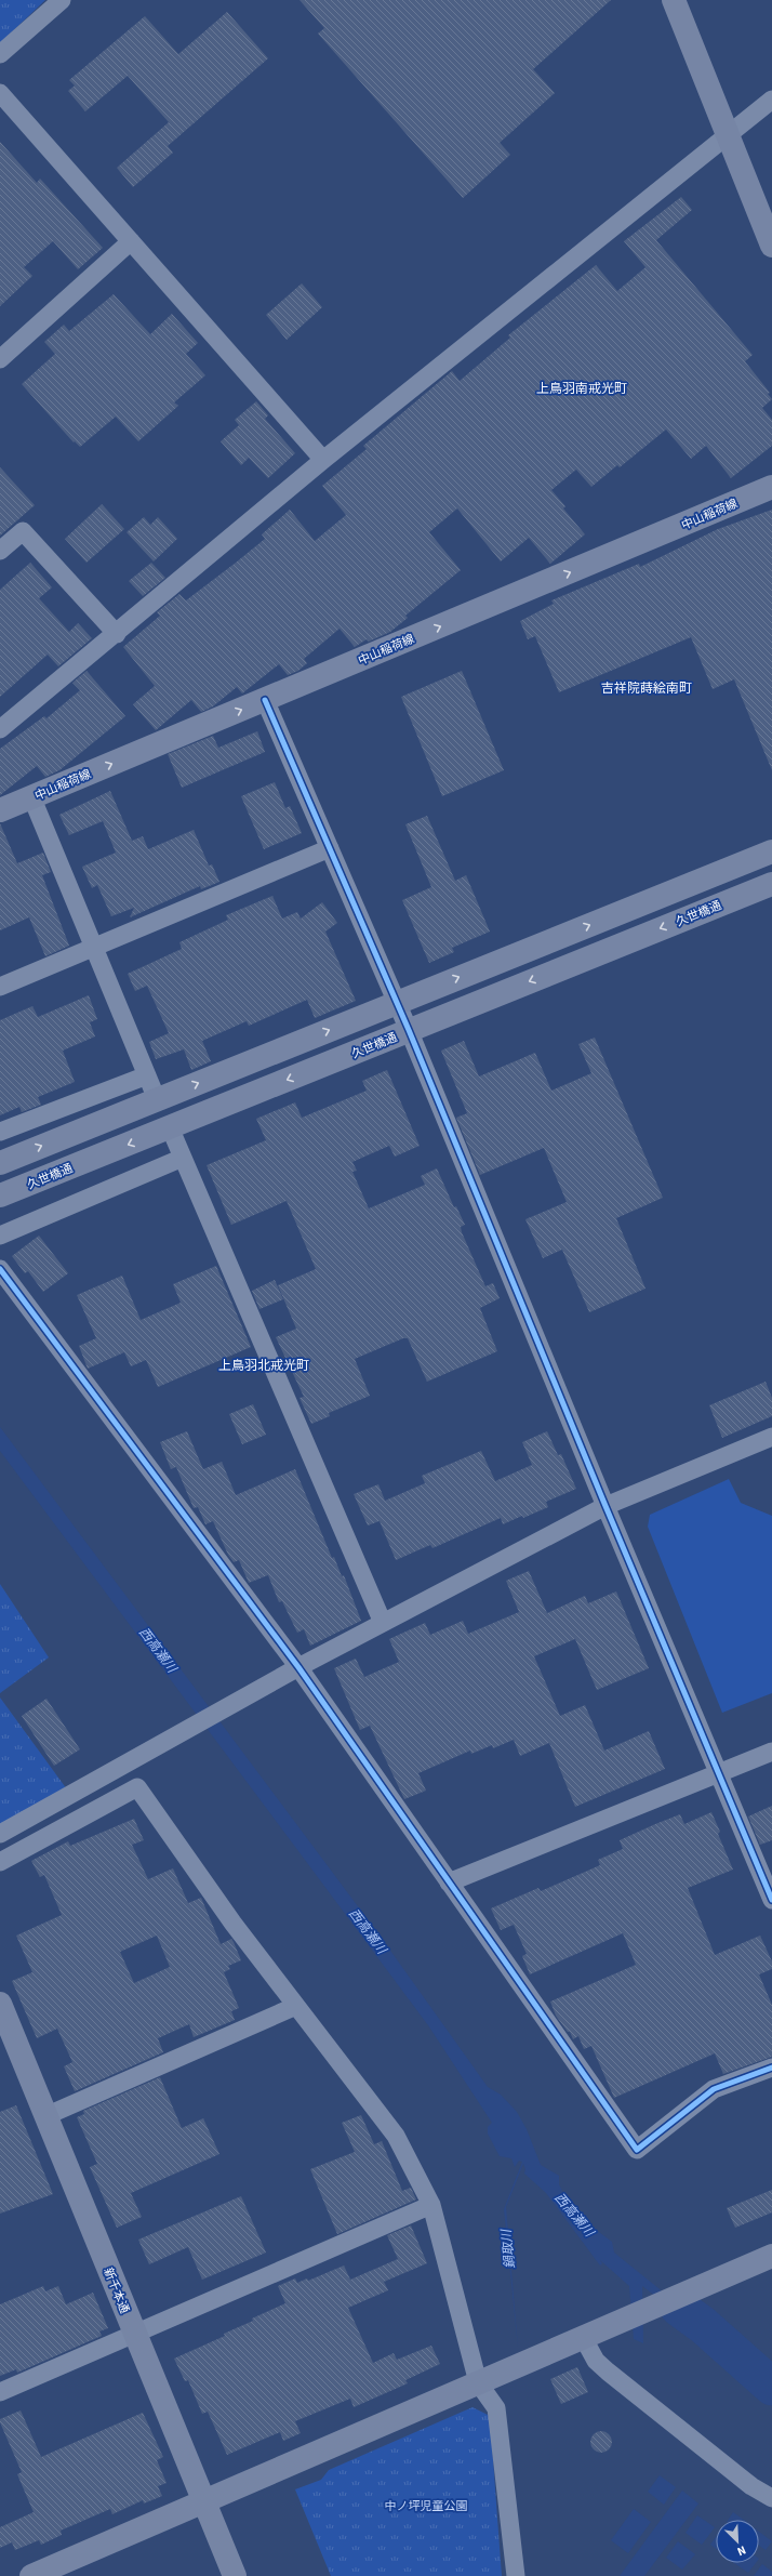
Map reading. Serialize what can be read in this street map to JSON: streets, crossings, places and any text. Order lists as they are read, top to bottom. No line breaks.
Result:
{"streets":{"street":["中山稲荷線","久世橋通","新千本通"]},"districts":["上鳥羽南戒光町","吉祥院蒔絵南町","上鳥羽北戒光町"],"water":["西高瀬川","鍋取川"],"parks":["中ノ坪児童公園"],"north":"bottom right"}
